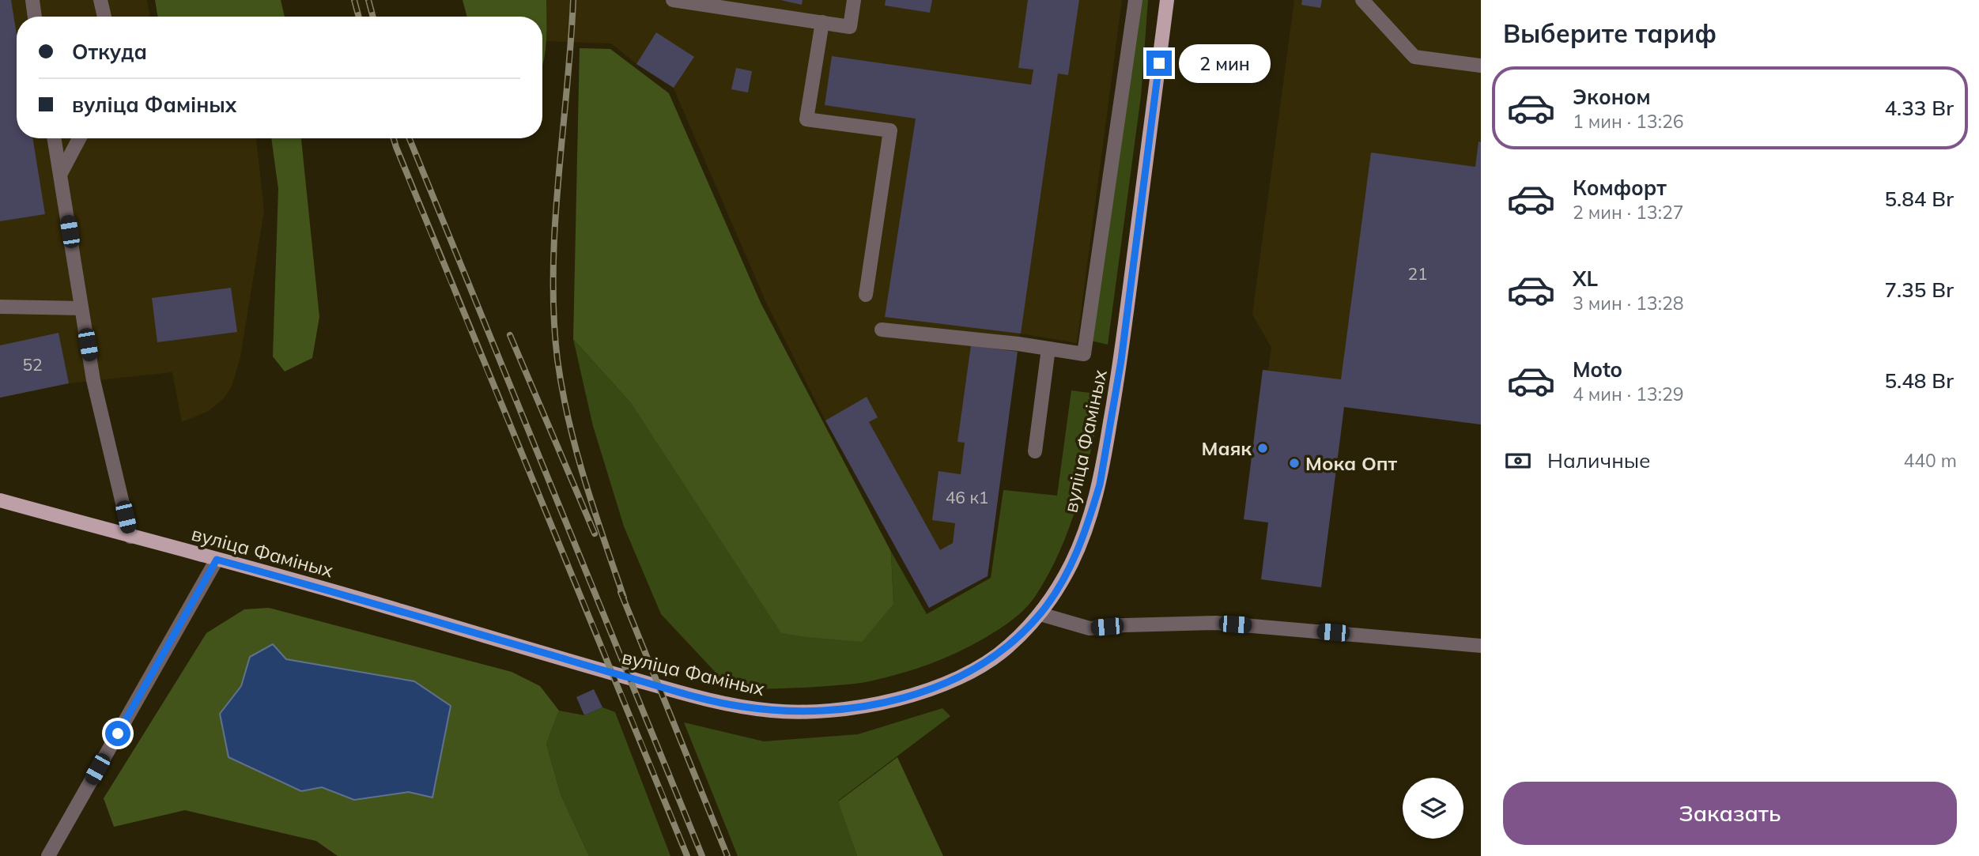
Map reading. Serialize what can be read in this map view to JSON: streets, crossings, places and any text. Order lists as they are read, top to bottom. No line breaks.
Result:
{"streets":{"main road":["вуліца Фаміных"]},"places":["Маяк","Мока Опт"],"house_numbers":["21","52","46 к1"],"page":{"heading":"Выберите тариф","banner":["Откуда","вуліца Фаміных"],"bubble":"2 мин","list":[{"name":"Эконом","note":"1 мин · 13:26","value":"4.33 Br"},{"name":"Комфорт","note":"2 мин · 13:27","value":"5.84 Br"},{"name":"XL","note":"3 мин · 13:28","value":"7.35 Br"},{"name":"Moto","note":"4 мин · 13:29","value":"5.48 Br"}],"pay":["Наличные","440 m"],"buttons":"Заказать"}}
